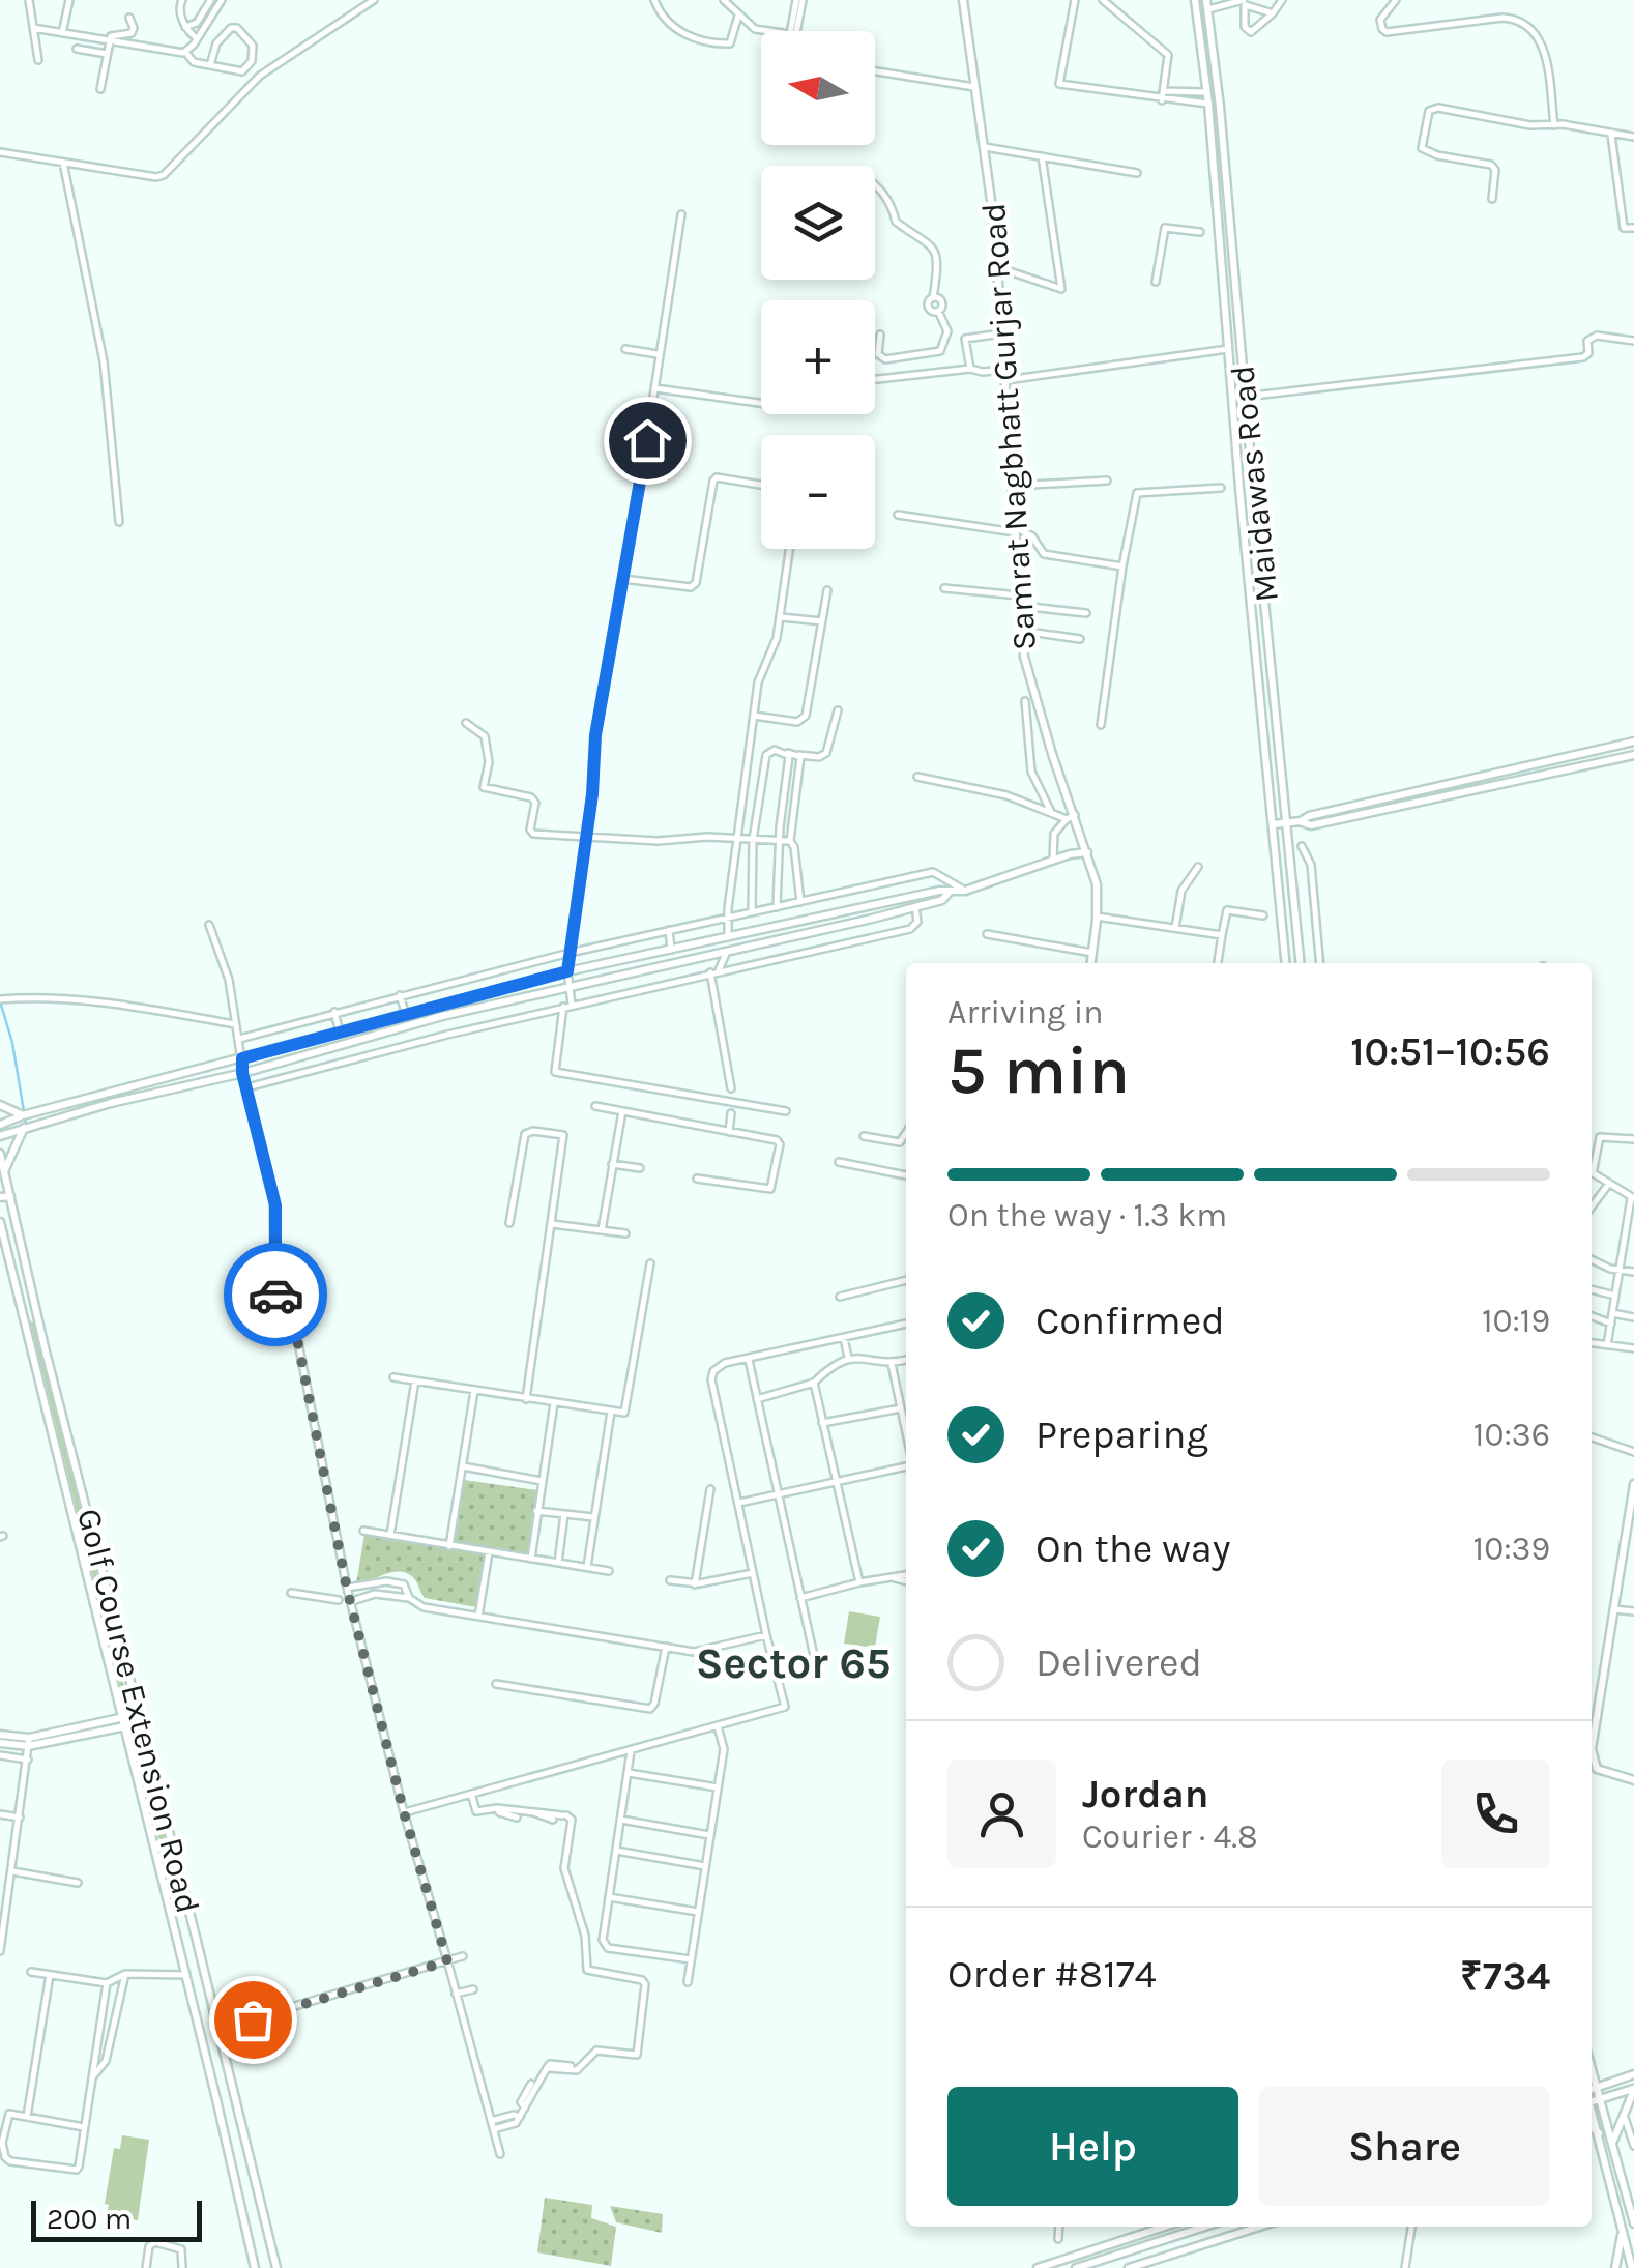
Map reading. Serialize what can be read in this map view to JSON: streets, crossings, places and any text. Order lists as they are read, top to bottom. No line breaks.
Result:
{"streets":{"street":["Samrat Nagbhatt Gurjar Road","Maidawas Road","Golf Course Extension Road"]},"districts":["Sector 65"],"scale_bar":"200 m","north":"left","page":{"map_buttons":["+","−"],"heading":["5 min","Arriving in","10:51–10:56"],"panel":["Jordan","Courier · 4.8","Order #8174","₹734"],"bar":"On the way · 1.3 km","list":[["Confirmed","10:19"],["Preparing","10:36"],["On the way","10:39"],"Delivered"],"buttons":["Help","Share"],"scale":"200 m"}}
